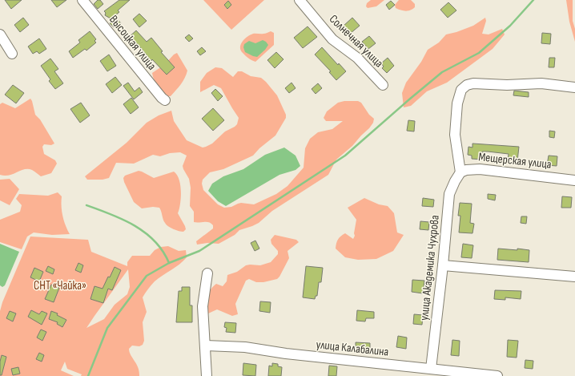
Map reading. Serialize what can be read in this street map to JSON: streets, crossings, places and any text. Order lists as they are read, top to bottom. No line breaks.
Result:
{"streets":{"street":["Солнечная улица","Высоцкая улица","Мещерская улица","улица Академика Чухрова","улица Калабалина"]},"crossings":[["Мещерская улица","улица Академика Чухрова"],["улица Академика Чухрова","улица Калабалина"]],"parks":["СНТ «Чайка»"]}
